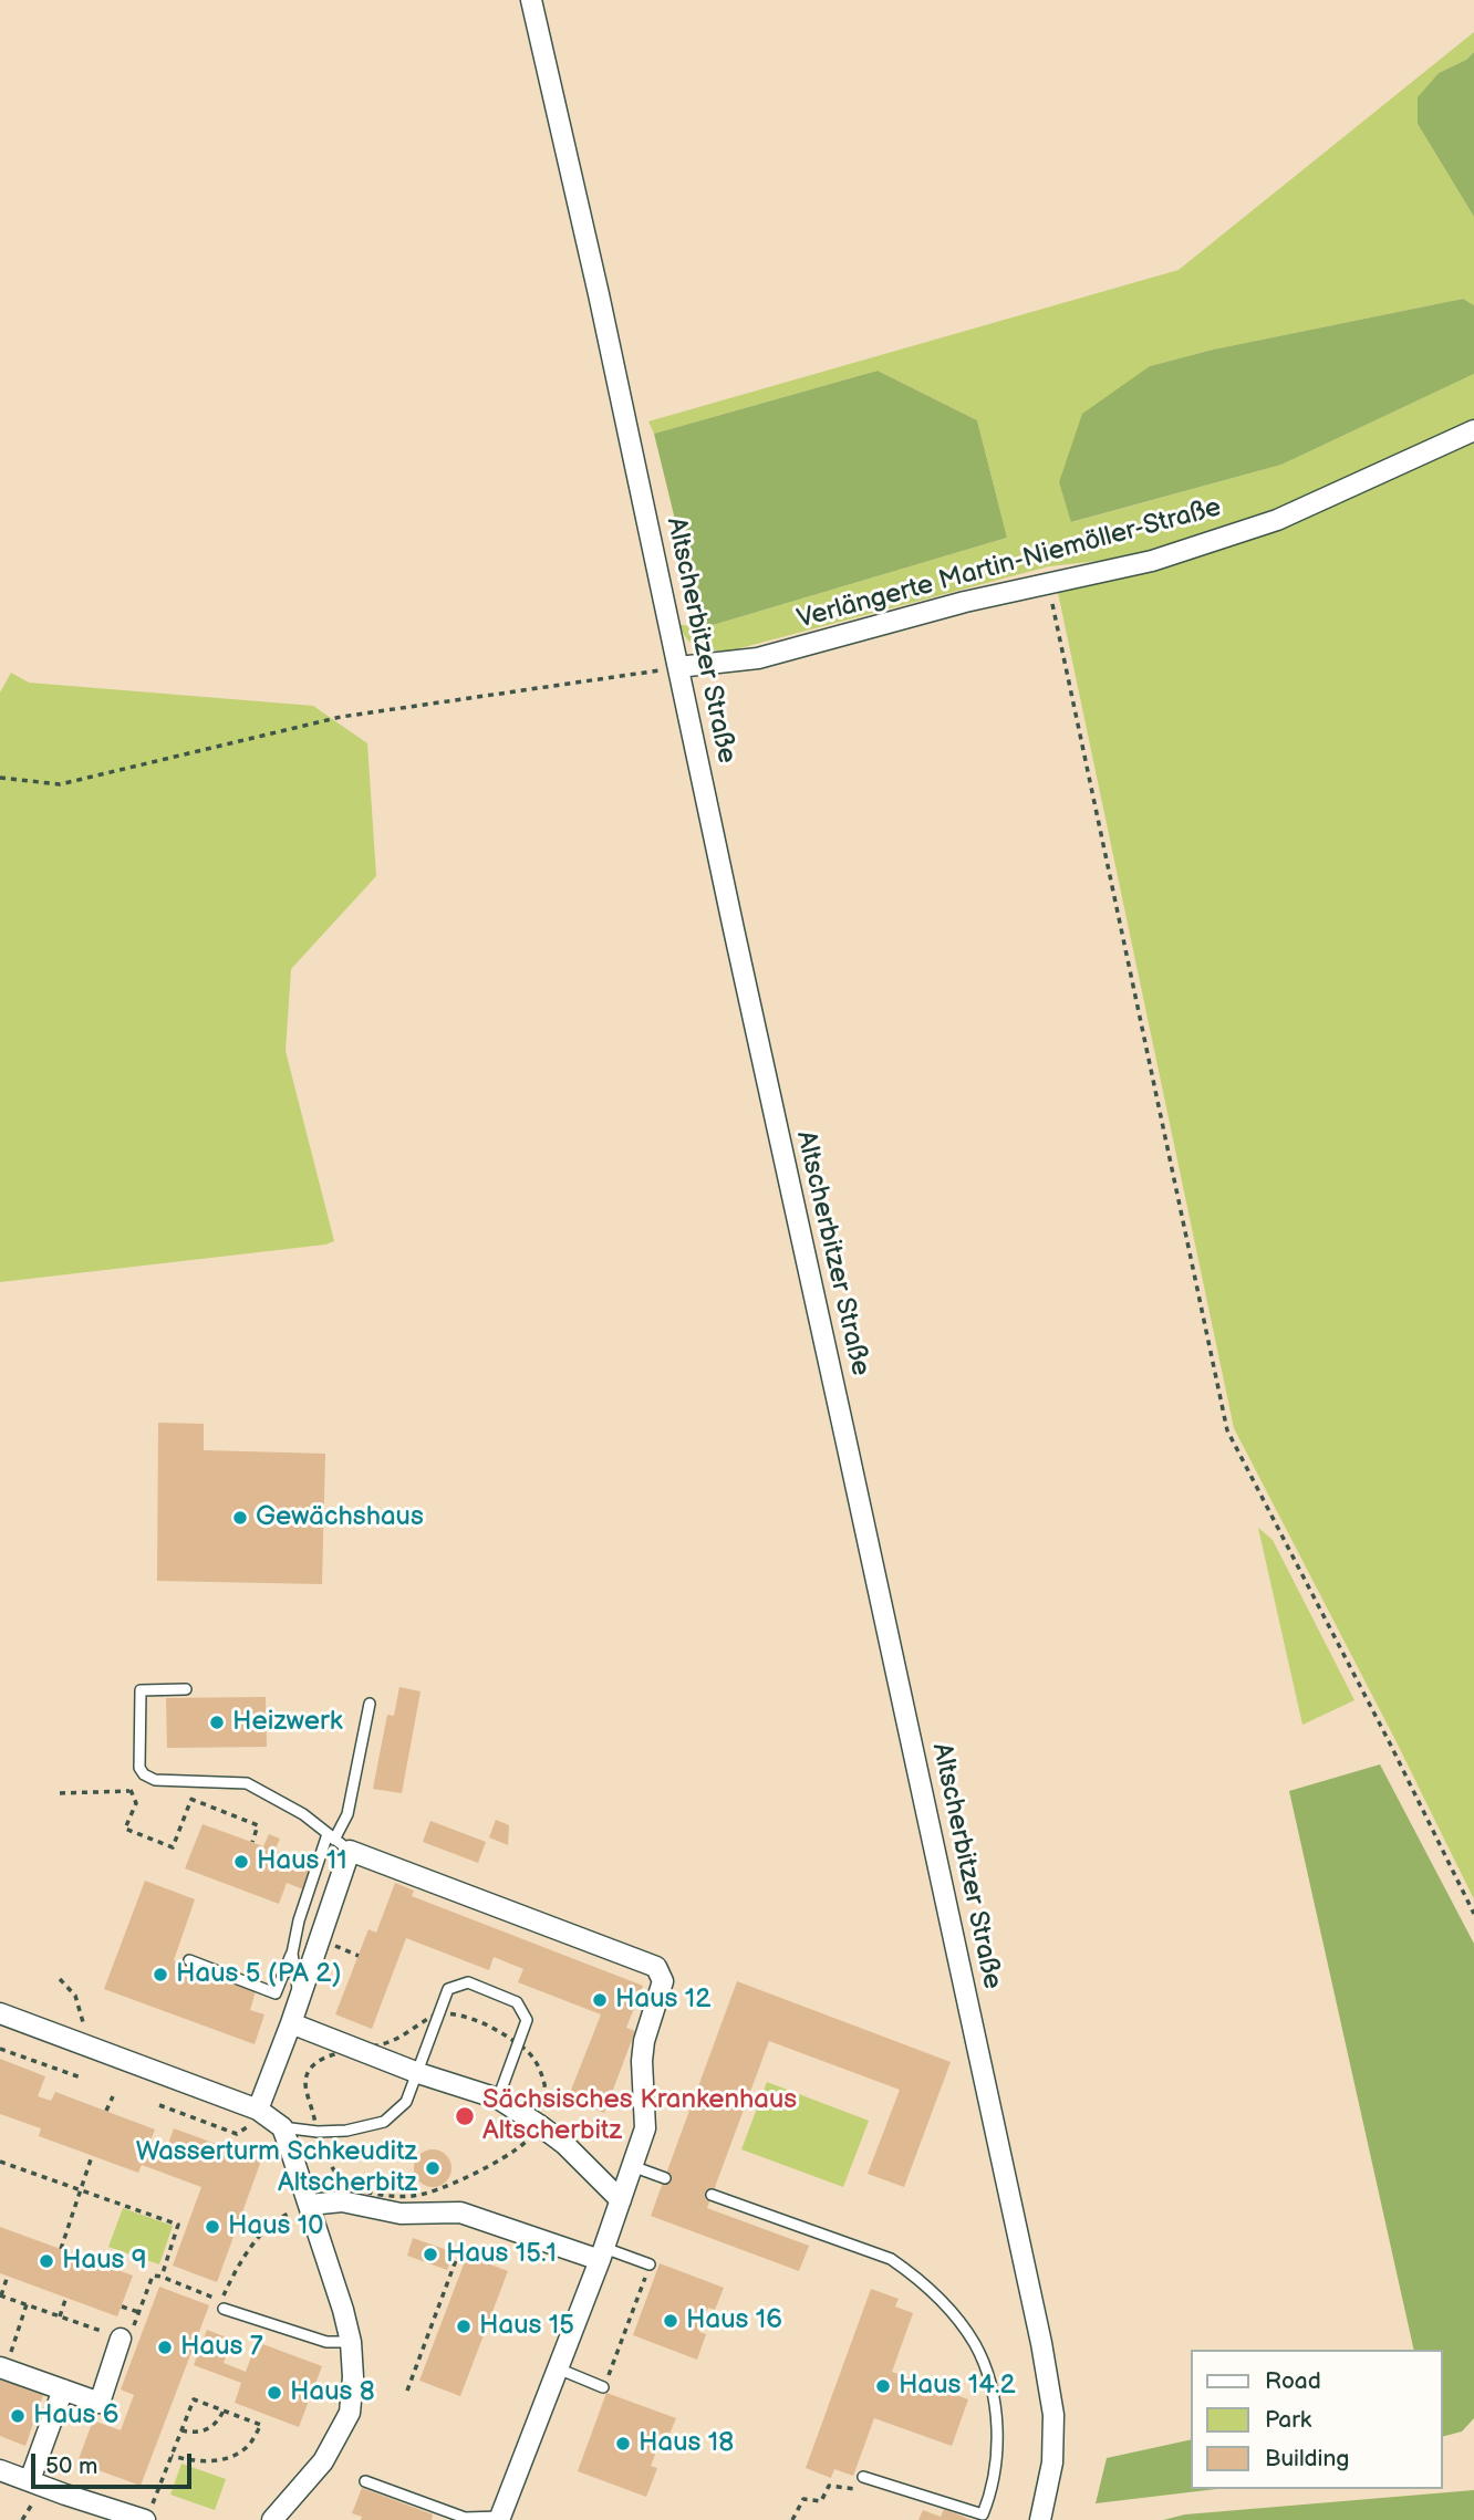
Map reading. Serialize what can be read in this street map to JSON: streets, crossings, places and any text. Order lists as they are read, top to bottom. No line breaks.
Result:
{"streets":{"street":["Verlängerte Martin-Niemöller-Straße","Altscherbitzer Straße"]},"crossings":[["Verlängerte Martin-Niemöller-Straße","Altscherbitzer Straße"]],"places":["Gewächshaus","Heizwerk","Haus 11","Haus 5 (PA 2)","Haus 12","Sächsisches Krankenhaus Altscherbitz","Wasserturm Schkeuditz Altscherbitz","Haus 10","Haus 15.1","Haus 9","Haus 16","Haus 15","Haus 7","Haus 14.2","Haus 8","Haus 6","Haus 18"],"legend":["Road","Park","Building"],"scale_bar":"50 m"}
